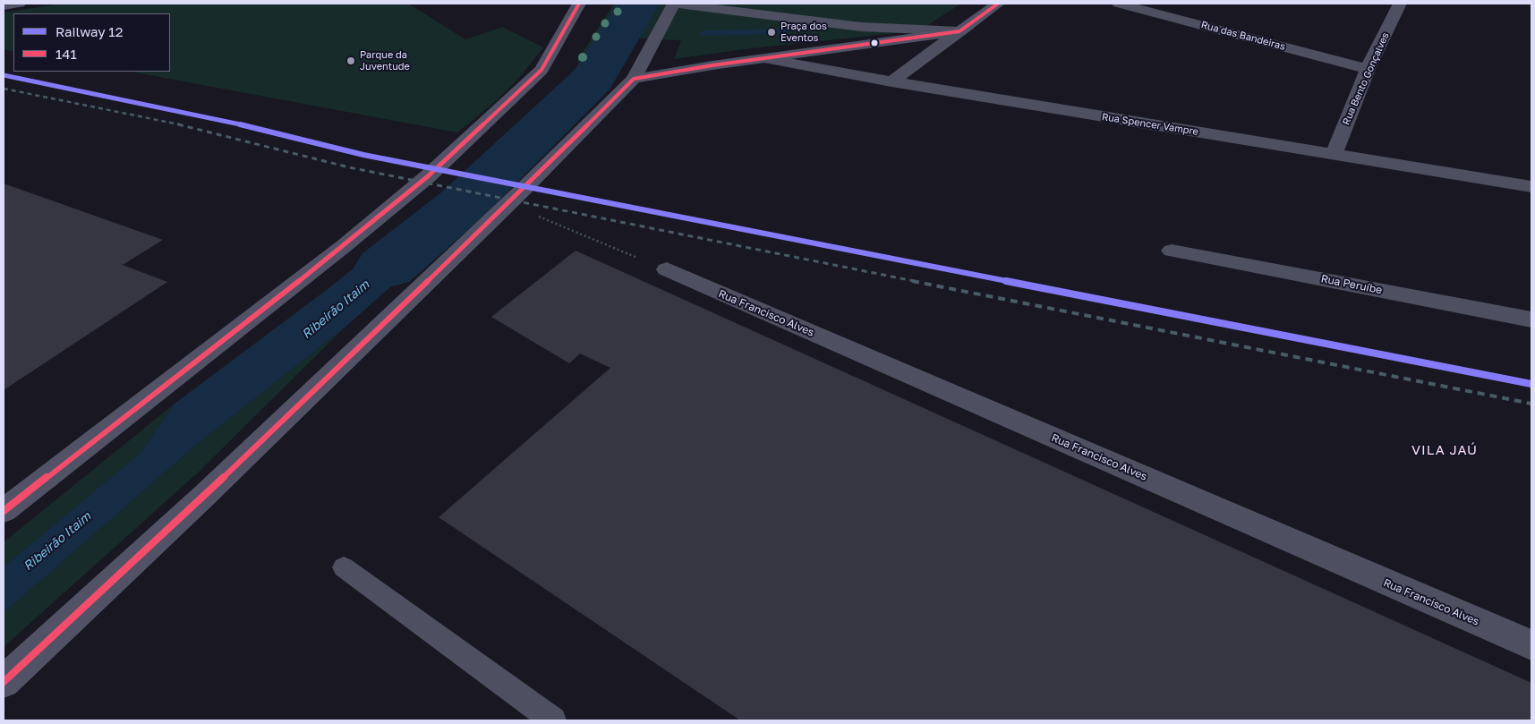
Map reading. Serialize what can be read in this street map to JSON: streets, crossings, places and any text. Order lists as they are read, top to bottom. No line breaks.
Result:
{"streets":{"street":["Rua das Bandeiras","Rua Bento Gonçalves","Rua Spencer Vampre","Rua Peruíbe","Rua Francisco Alves"]},"crossings":[["Rua das Bandeiras","Rua Bento Gonçalves"],["Rua Bento Gonçalves","Rua Spencer Vampre"]],"districts":["VILA JAÚ"],"water":["Ribeirão Itaim"],"places":["Praça dos Eventos","Parque da Juventude"],"lines":["transit line 141","rail line 12"],"legend":["Railway 12","141"]}
